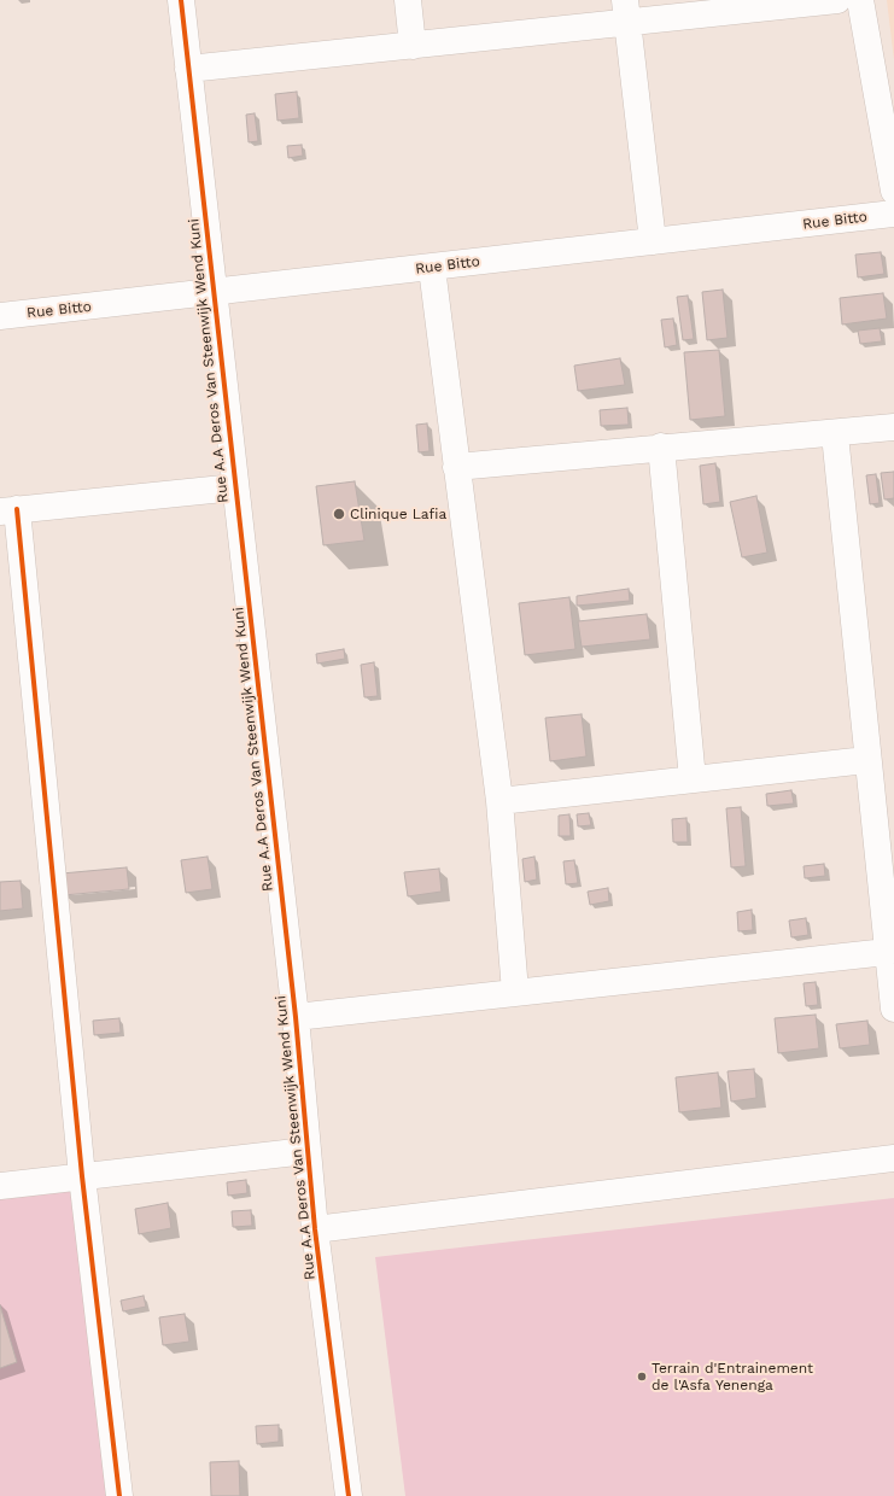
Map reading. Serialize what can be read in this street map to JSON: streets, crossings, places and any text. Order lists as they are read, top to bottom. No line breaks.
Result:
{"streets":{"street":["Rue Bitto","Rue A.A Deros Van Steenwijk Wend Kuni"]},"crossings":[["Rue Bitto","Rue A.A Deros Van Steenwijk Wend Kuni"]],"places":["Clinique Lafia","Terrain d'Entrainement de l'Asfa Yenenga"]}
